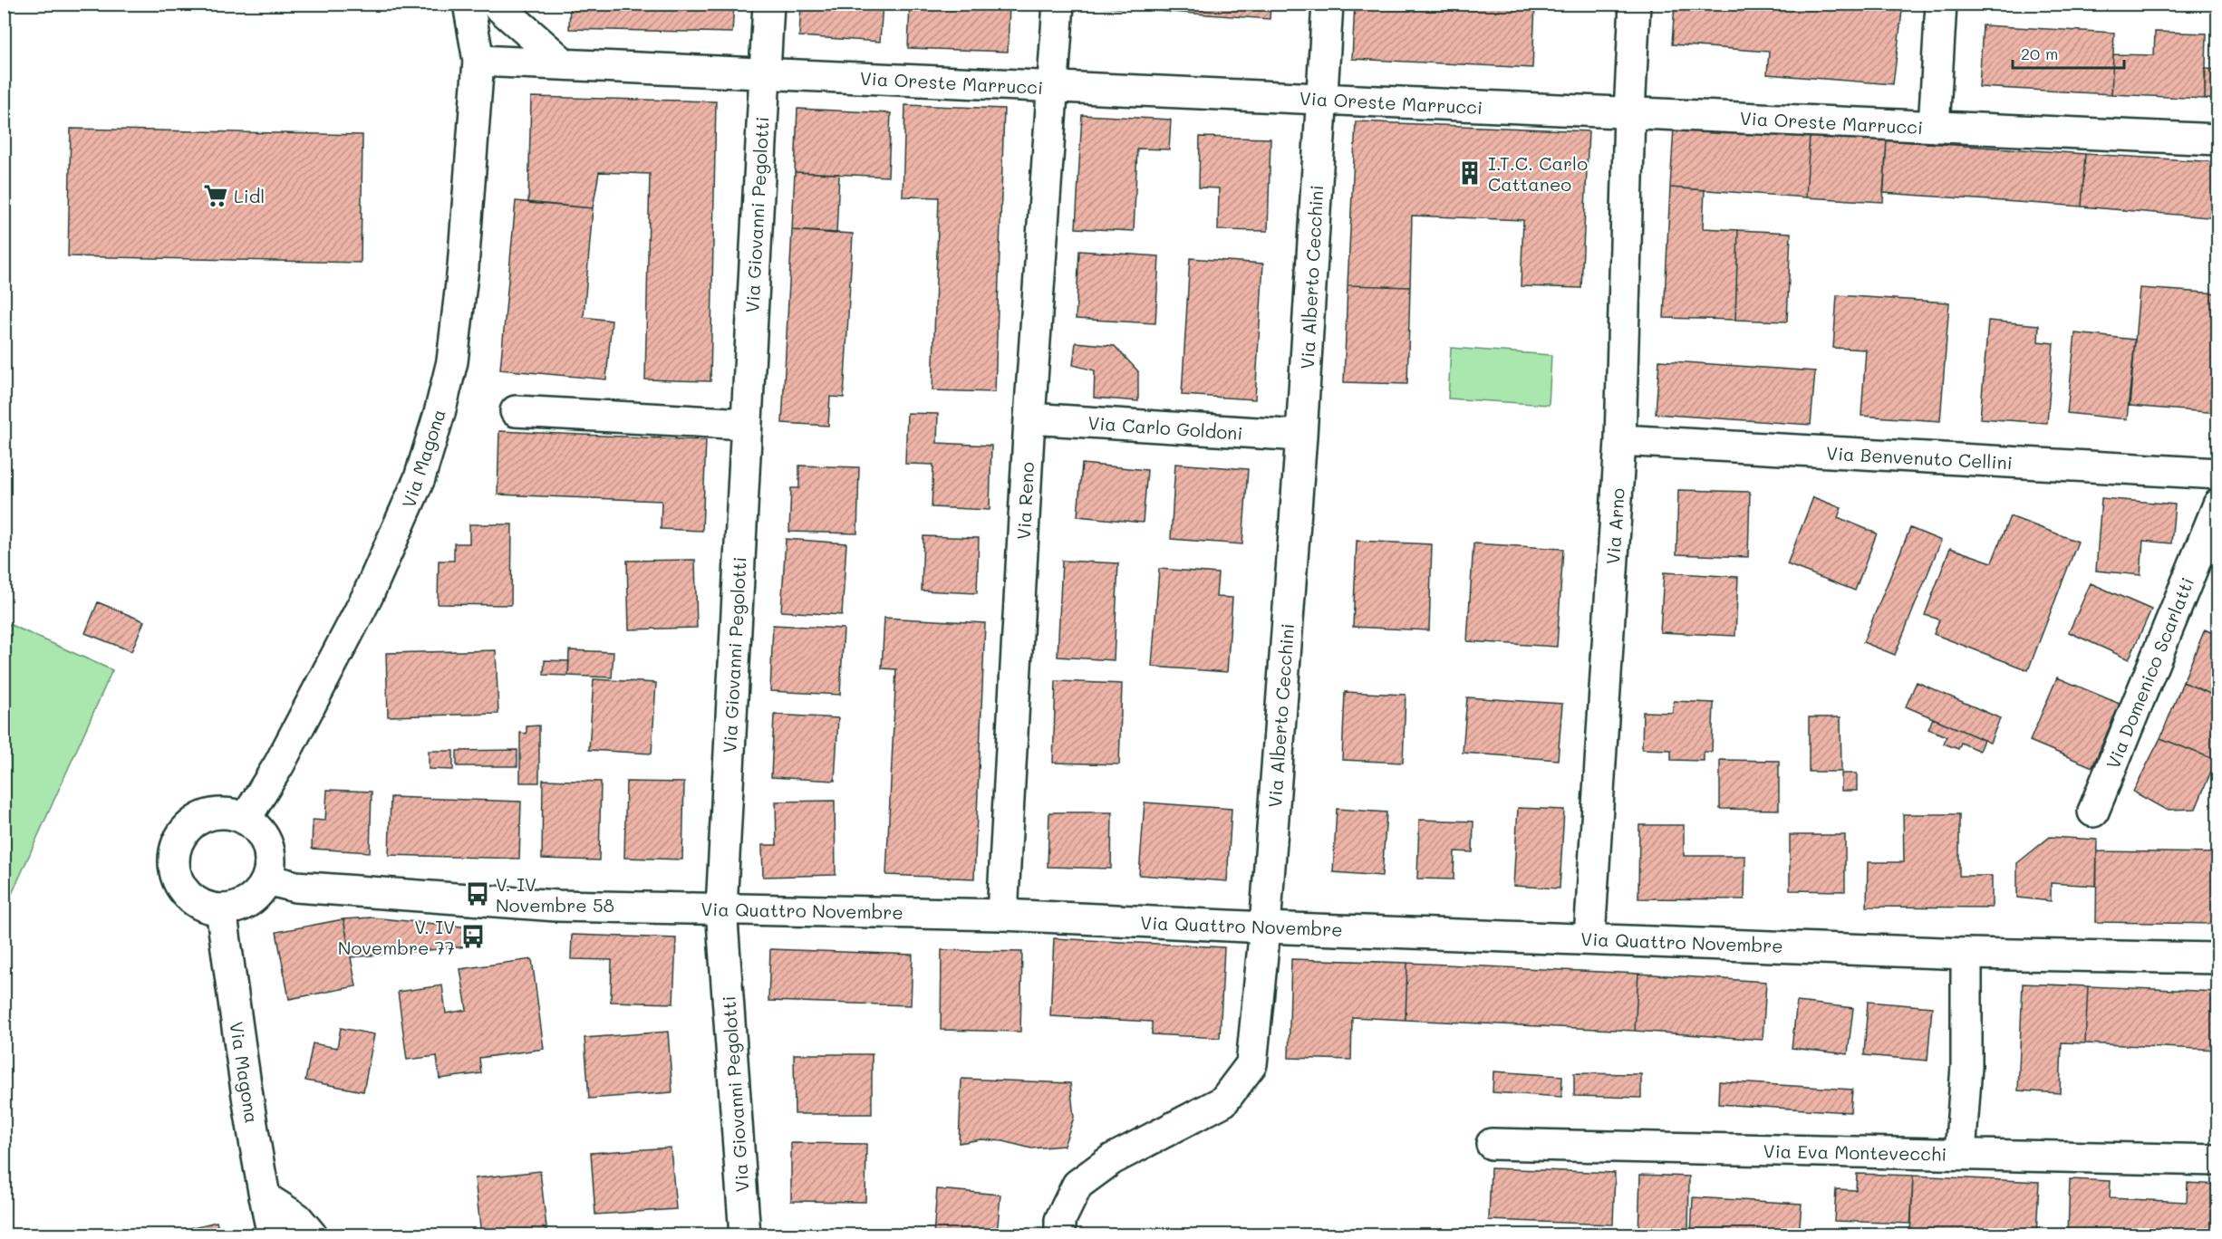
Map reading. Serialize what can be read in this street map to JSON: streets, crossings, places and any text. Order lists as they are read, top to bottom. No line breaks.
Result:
{"streets":{"street":["Via Oreste Marrucci","Via Giovanni Pegolotti","Via Alberto Cecchini","Via Carlo Goldoni","Via Benvenuto Cellini","Via Magona","Via Reno","Via Arno","Via Domenico Scarlatti","Via Quattro Novembre","Via Eva Montevecchi"]},"crossings":[["Via Oreste Marrucci","Via Giovanni Pegolotti"],["Via Oreste Marrucci","Via Alberto Cecchini"],["Via Oreste Marrucci","Via Magona"],["Via Oreste Marrucci","Via Reno"],["Via Oreste Marrucci","Via Arno"],["Via Giovanni Pegolotti","Via Quattro Novembre"],["Via Alberto Cecchini","Via Carlo Goldoni"],["Via Alberto Cecchini","Via Quattro Novembre"],["Via Carlo Goldoni","Via Reno"],["Via Benvenuto Cellini","Via Arno"],["Via Magona","Via Quattro Novembre"],["Via Reno","Via Quattro Novembre"],["Via Arno","Via Quattro Novembre"]],"places":{"building":["I.T.C. Carlo Cattaneo"],"supermarket":["Lidl"],"bus stop":["V. IV Novembre 58","V. IV Novembre 77"]},"scale_bar":"20 m"}
